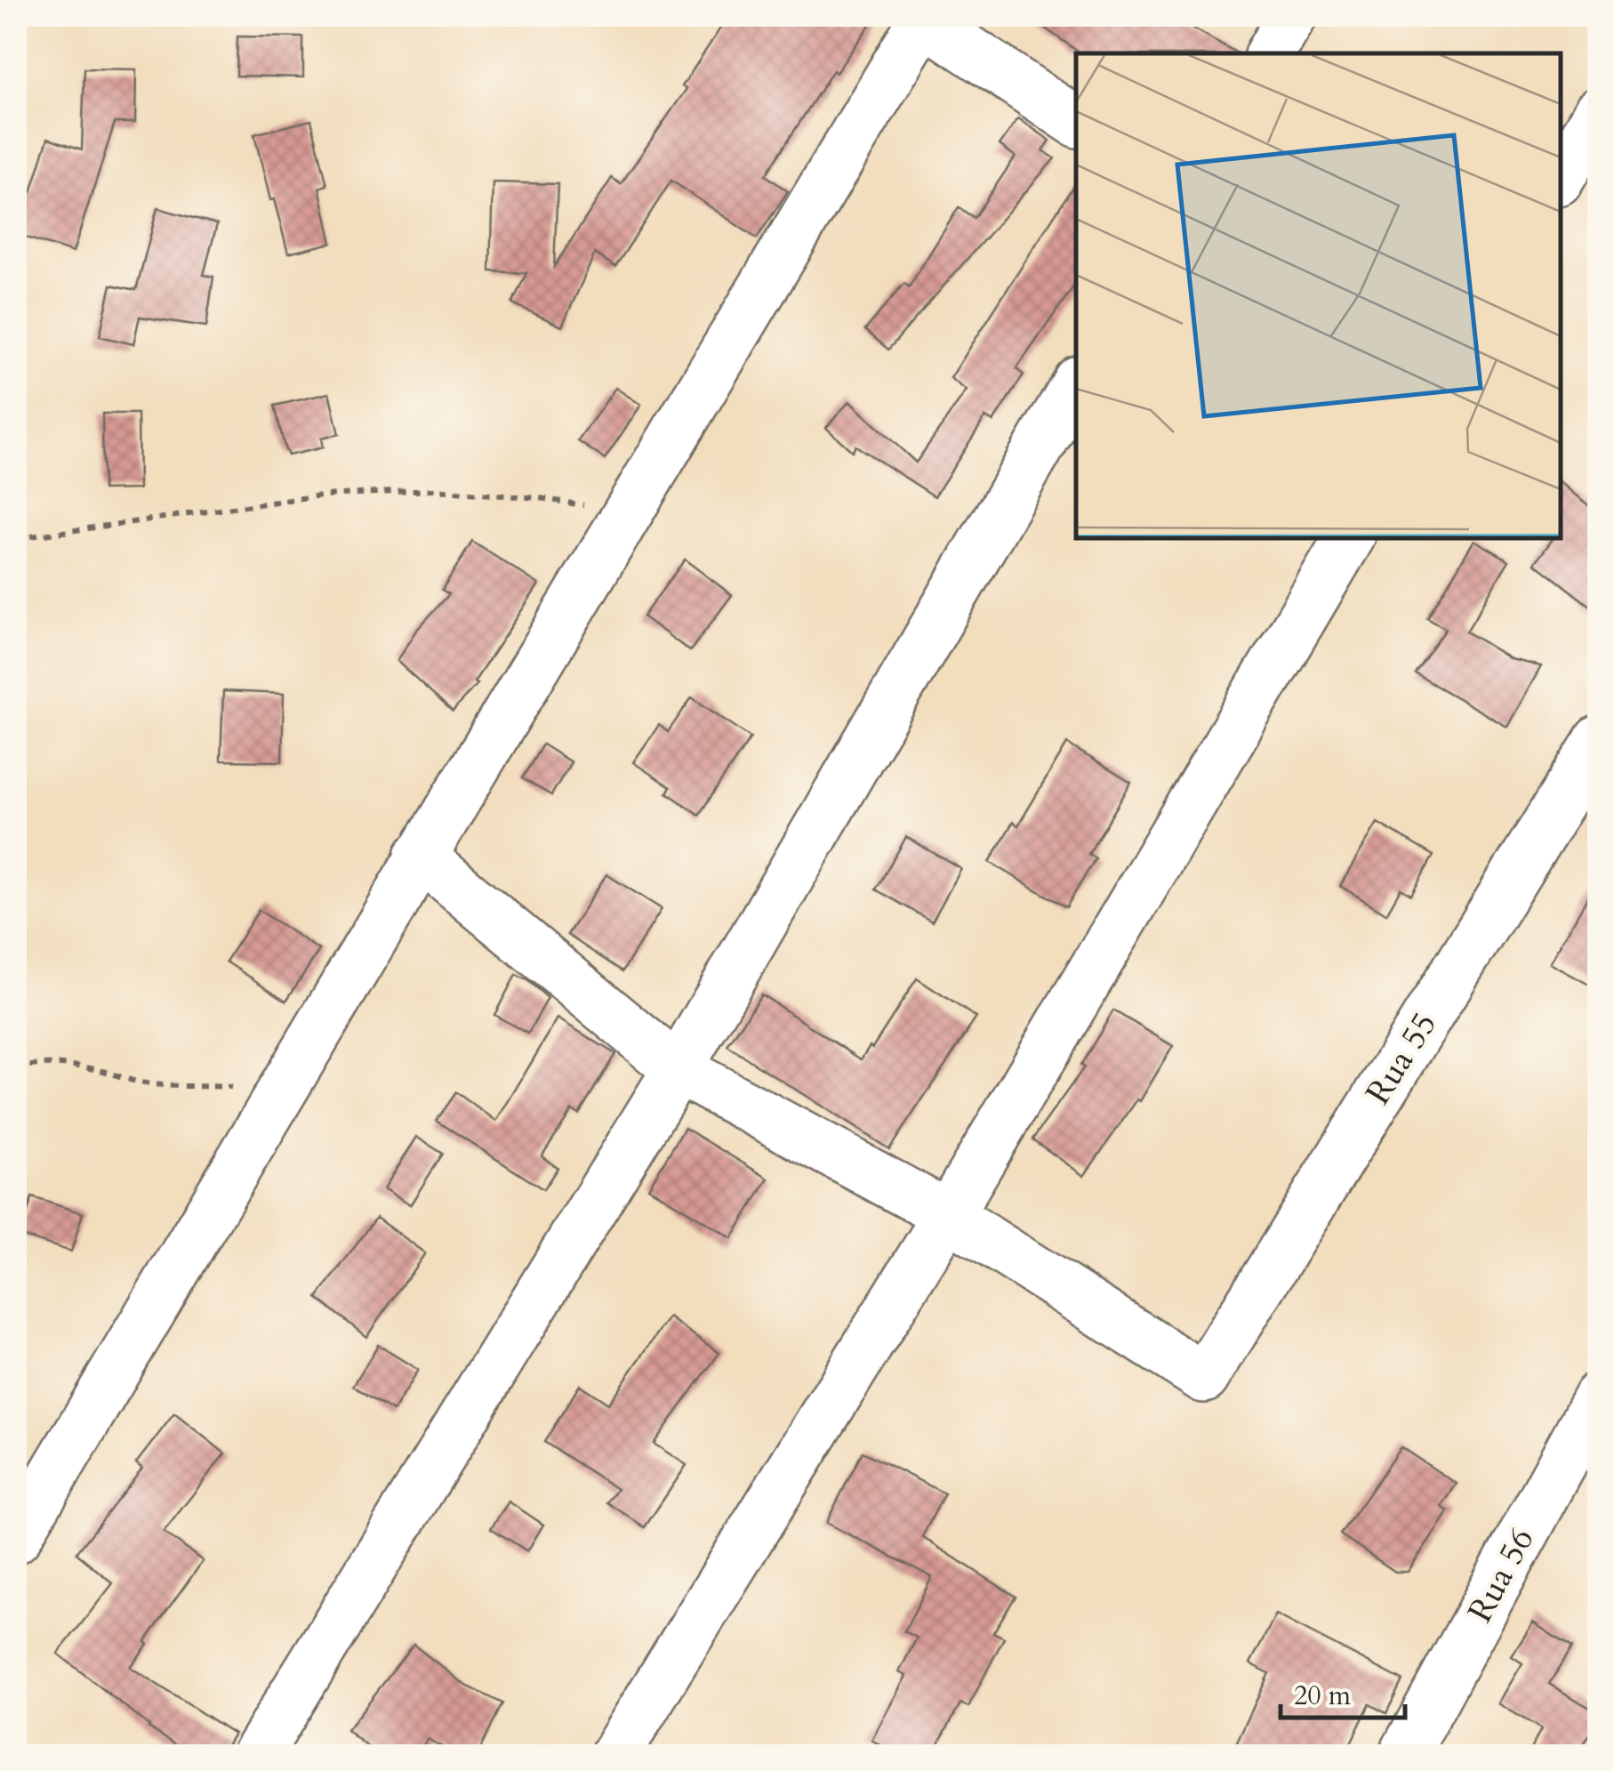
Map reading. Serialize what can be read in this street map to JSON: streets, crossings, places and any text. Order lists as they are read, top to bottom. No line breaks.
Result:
{"streets":{"street":["Rua 55","Rua 56"]},"scale_bar":"20 m"}
